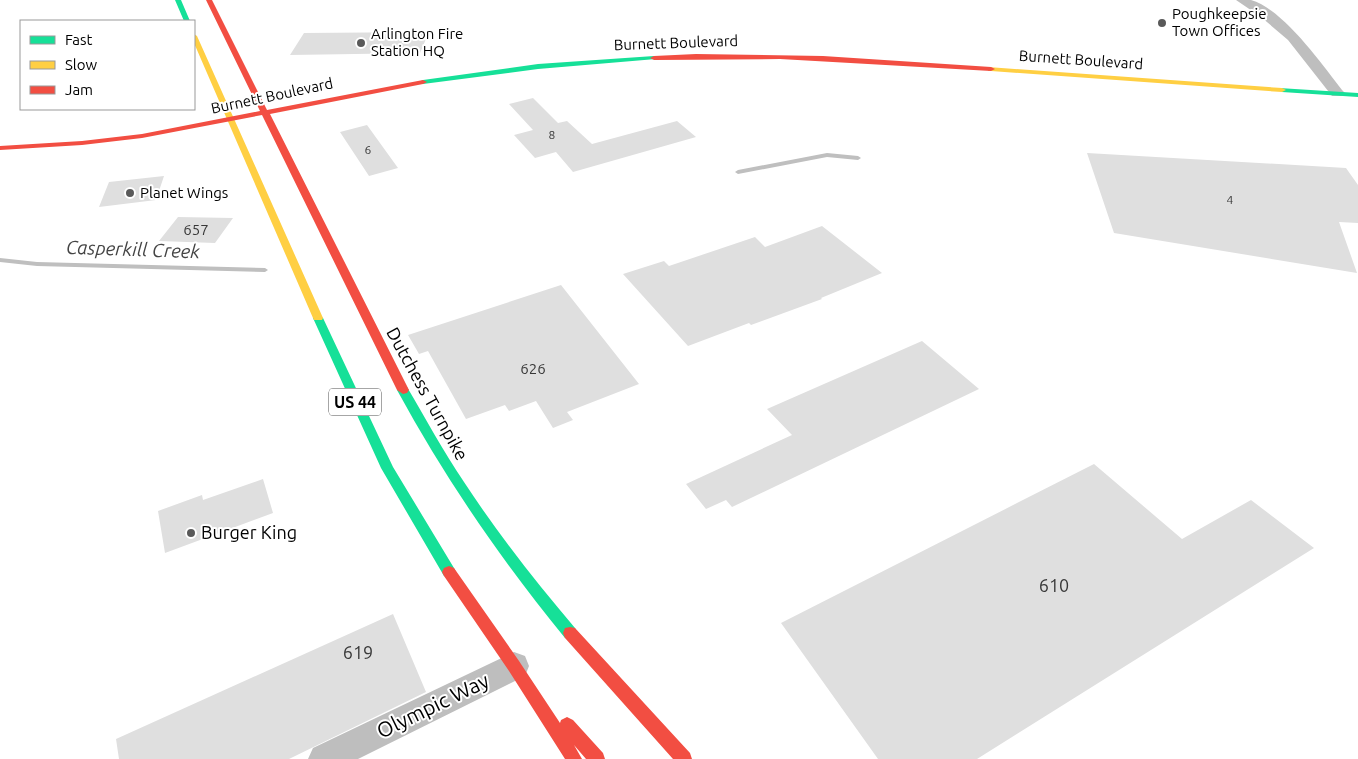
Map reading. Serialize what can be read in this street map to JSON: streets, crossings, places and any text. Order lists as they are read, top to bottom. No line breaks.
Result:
{"streets":{"main road":["Burnett Boulevard","Dutchess Turnpike","US 44"],"street":["Olympic Way"]},"crossings":[["Burnett Boulevard","Dutchess Turnpike"],["Burnett Boulevard","US 44"],["US 44","Olympic Way"]],"water":["Casperkill Creek"],"places":["Poughkeepsie Town Offices","Arlington Fire Station HQ","Planet Wings","Burger King"],"house_numbers":["8","6","4","657","626","610","619"],"legend":["Fast","Slow","Jam"]}
